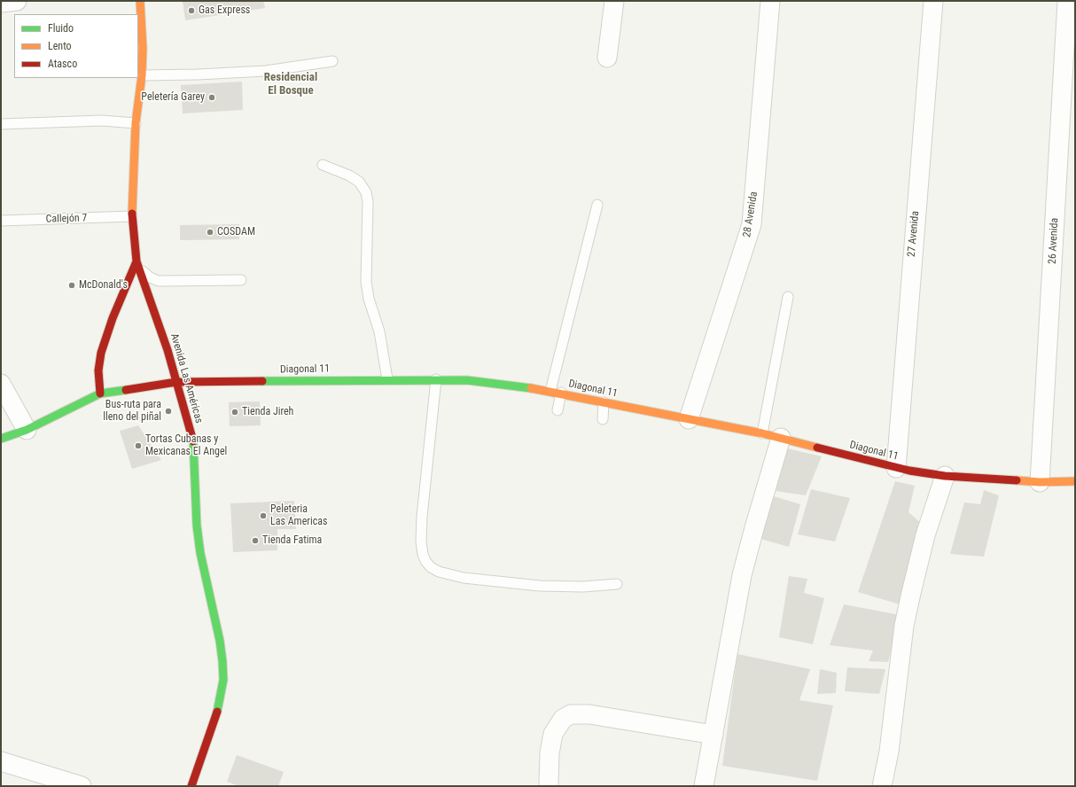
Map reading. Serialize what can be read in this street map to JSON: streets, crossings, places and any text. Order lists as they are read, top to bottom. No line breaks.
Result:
{"streets":{"street":["28 Avenida","27 Avenida","26 Avenida","Diagonal 11","Avenida Las Américas"],"lane":["Callejón 7"]},"crossings":[["28 Avenida","Diagonal 11"],["Callejón 7","Avenida Las Américas"],["27 Avenida","Diagonal 11"],["26 Avenida","Diagonal 11"],["Diagonal 11","Avenida Las Américas"]],"districts":["Residencial El Bosque"],"places":["Gas Express","Peletería Garey","COSDAM","McDonald's","Bus-ruta para lleno del piñal","Tienda Jireh","Tortas Cubanas y Mexicanas El Angel","Peleteria Las Americas","Tienda Fatima"],"legend":["Fluido","Lento","Atasco"]}
